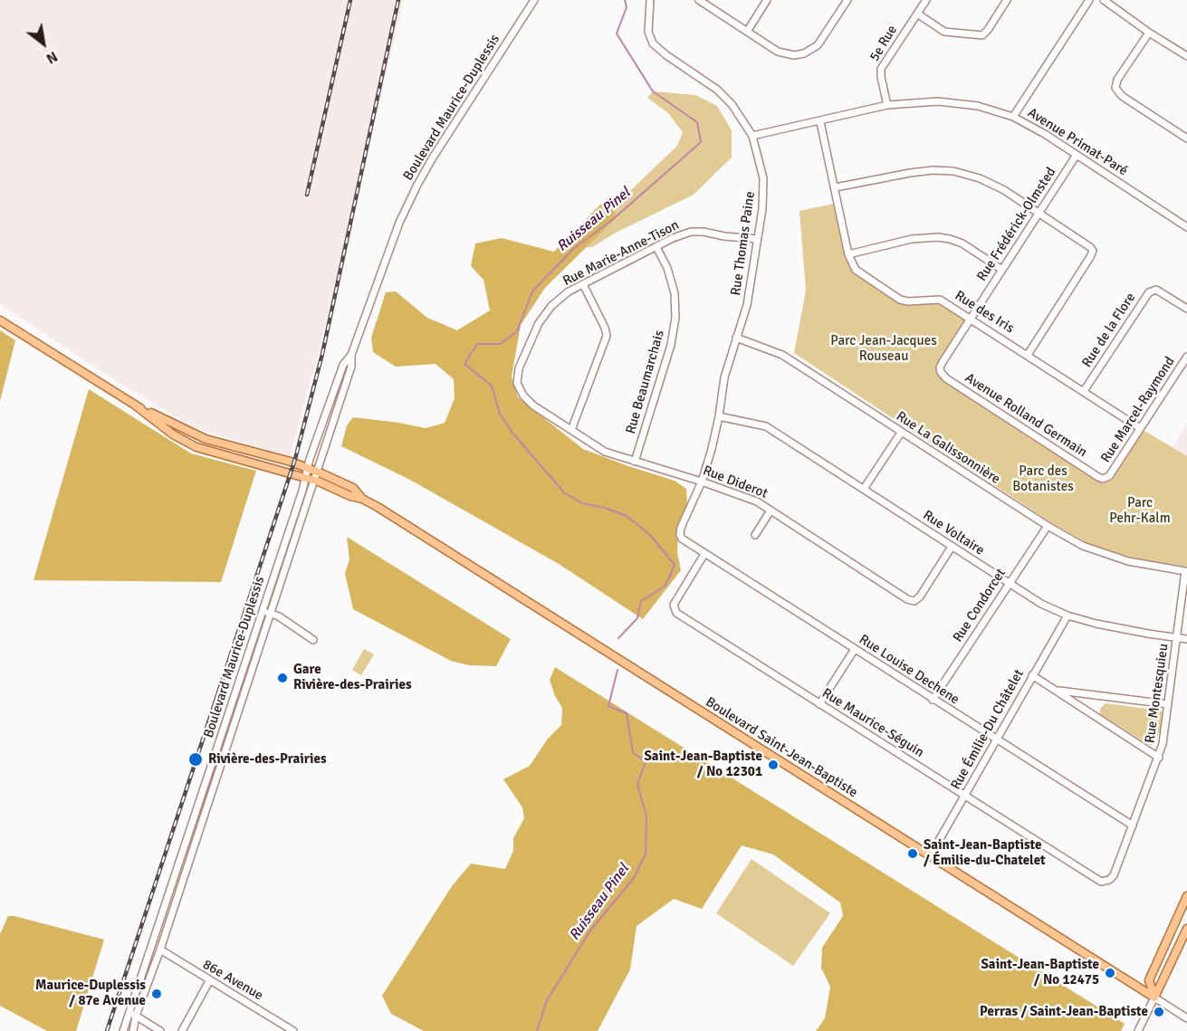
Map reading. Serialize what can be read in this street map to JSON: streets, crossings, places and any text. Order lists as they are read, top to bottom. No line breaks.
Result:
{"streets":{"main road":["Boulevard Saint-Jean-Baptiste"],"street":["5e Rue","Boulevard Maurice-Duplessis","Avenue Primat-Paré","Rue Frédérick-Olmsted","Rue Thomas Paine","Rue Marie-Anne-Tison","Rue des Iris","Rue de la Flore","Rue Beaumarchais","Rue Marcel-Raymond","Avenue Rolland Germain","Rue La Galissonnière","Rue Diderot","Rue Voltaire","Rue Condorcet","Rue Louise Dechene","Rue Montesquieu","Rue Maurice-Séguin","Rue Émilie-Du Châtelet","86e Avenue"]},"crossings":[["5e Rue","Avenue Primat-Paré"],["Boulevard Maurice-Duplessis","Boulevard Saint-Jean-Baptiste"],["Boulevard Maurice-Duplessis","86e Avenue"],["Avenue Primat-Paré","Rue Frédérick-Olmsted"],["Avenue Primat-Paré","Rue Thomas Paine"],["Avenue Primat-Paré","Rue des Iris"],["Rue Frédérick-Olmsted","Rue des Iris"],["Rue Frédérick-Olmsted","Avenue Rolland Germain"],["Rue Thomas Paine","Rue Marie-Anne-Tison"],["Rue Thomas Paine","Rue La Galissonnière"],["Rue Thomas Paine","Rue Diderot"],["Rue Thomas Paine","Rue Voltaire"],["Rue Thomas Paine","Rue Louise Dechene"],["Rue Marie-Anne-Tison","Rue Beaumarchais"],["Rue Marie-Anne-Tison","Rue Diderot"],["Rue des Iris","Rue de la Flore"],["Rue des Iris","Rue Marcel-Raymond"],["Rue Beaumarchais","Rue Diderot"],["Rue Marcel-Raymond","Avenue Rolland Germain"],["Rue La Galissonnière","Rue Condorcet"],["Rue La Galissonnière","Rue Montesquieu"],["Rue Diderot","Rue Voltaire"],["Rue Voltaire","Rue Condorcet"],["Rue Voltaire","Rue Montesquieu"],["Rue Voltaire","Rue Émilie-Du Châtelet"],["Rue Condorcet","Rue Louise Dechene"],["Rue Louise Dechene","Rue Montesquieu"],["Rue Louise Dechene","Rue Maurice-Séguin"],["Rue Louise Dechene","Rue Émilie-Du Châtelet"],["Rue Montesquieu","Rue Maurice-Séguin"],["Rue Maurice-Séguin","Rue Émilie-Du Châtelet"],["Rue Émilie-Du Châtelet","Boulevard Saint-Jean-Baptiste"]],"water":["Ruisseau Pinel"],"parks":["Parc Jean-Jacques Rouseau","Parc des Botanistes","Parc Pehr-Kalm"],"places":["Gare Rivière-des-Prairies","Rivière-des-Prairies","Saint-Jean-Baptiste / No 12301","Saint-Jean-Baptiste / Émilie-du-Chatelet","Saint-Jean-Baptiste / No 12475","Maurice-Duplessis / 87e Avenue","Perras / Saint-Jean-Baptiste"],"north":"bottom right"}
